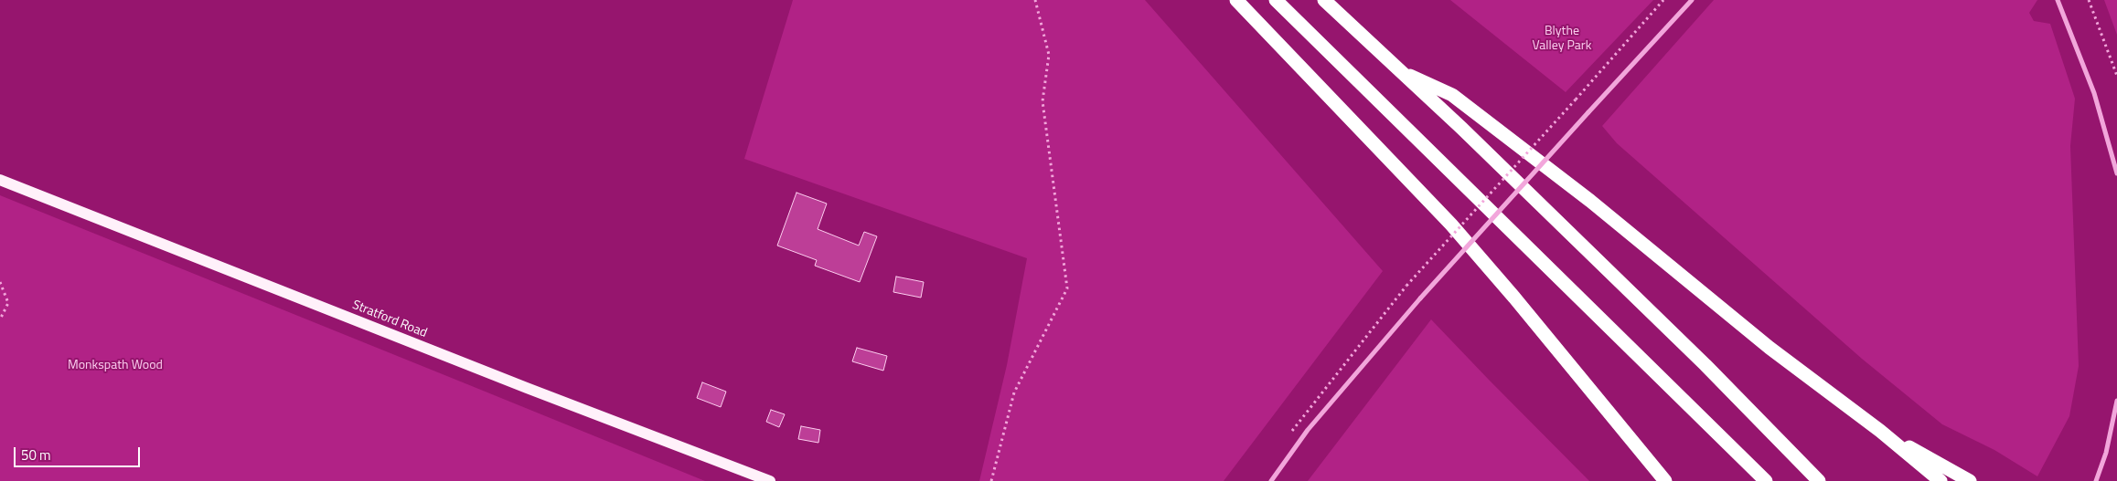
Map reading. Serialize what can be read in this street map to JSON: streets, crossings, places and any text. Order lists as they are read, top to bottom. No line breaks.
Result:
{"streets":{"main road":["Stratford Road"]},"parks":["Blythe Valley Park","Monkspath Wood"],"scale_bar":"50 m"}
